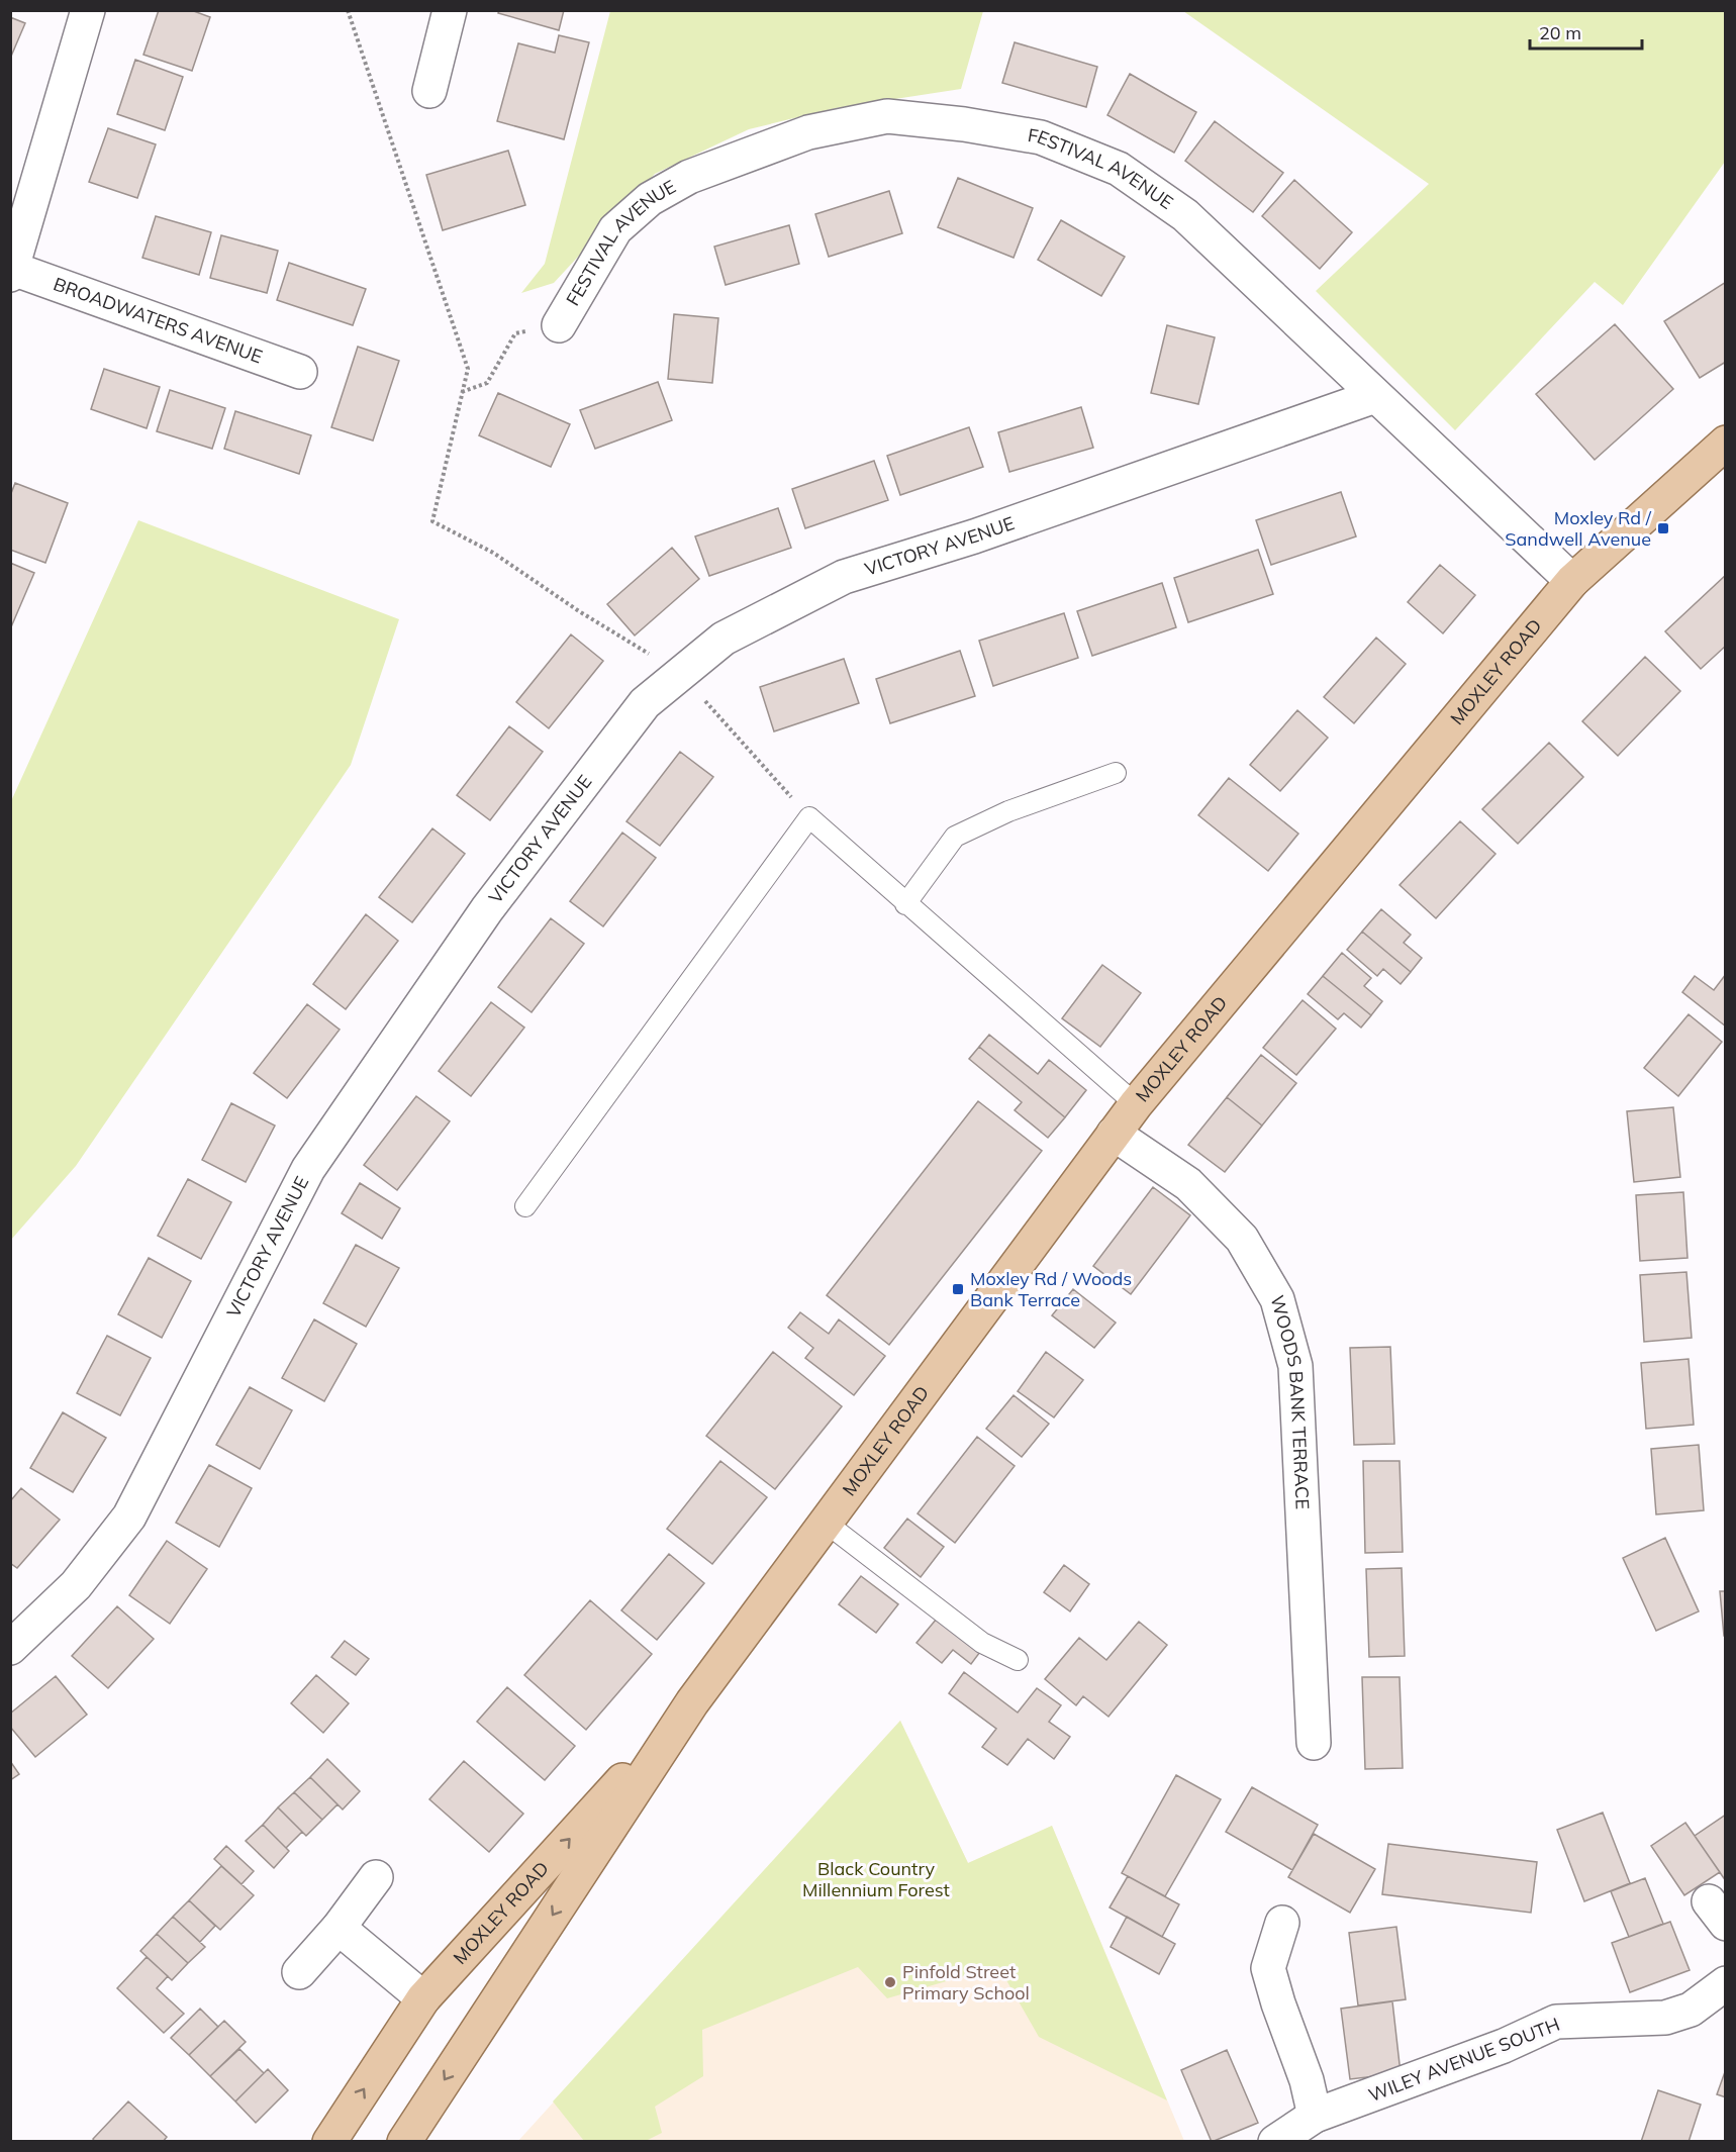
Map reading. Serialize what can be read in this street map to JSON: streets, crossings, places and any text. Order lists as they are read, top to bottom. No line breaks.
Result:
{"streets":{"main road":["MOXLEY ROAD"],"street":["FESTIVAL AVENUE","BROADWATERS AVENUE","VICTORY AVENUE","WOODS BANK TERRACE","WILEY AVENUE SOUTH"]},"crossings":[["FESTIVAL AVENUE","VICTORY AVENUE"],["FESTIVAL AVENUE","MOXLEY ROAD"],["MOXLEY ROAD","WOODS BANK TERRACE"]],"parks":["Black Country Millennium Forest"],"places":{"transit":["Moxley Rd / Sandwell Avenue","Moxley Rd / Woods Bank Terrace"],"other":["Pinfold Street Primary School"]},"scale_bar":"20 m"}
